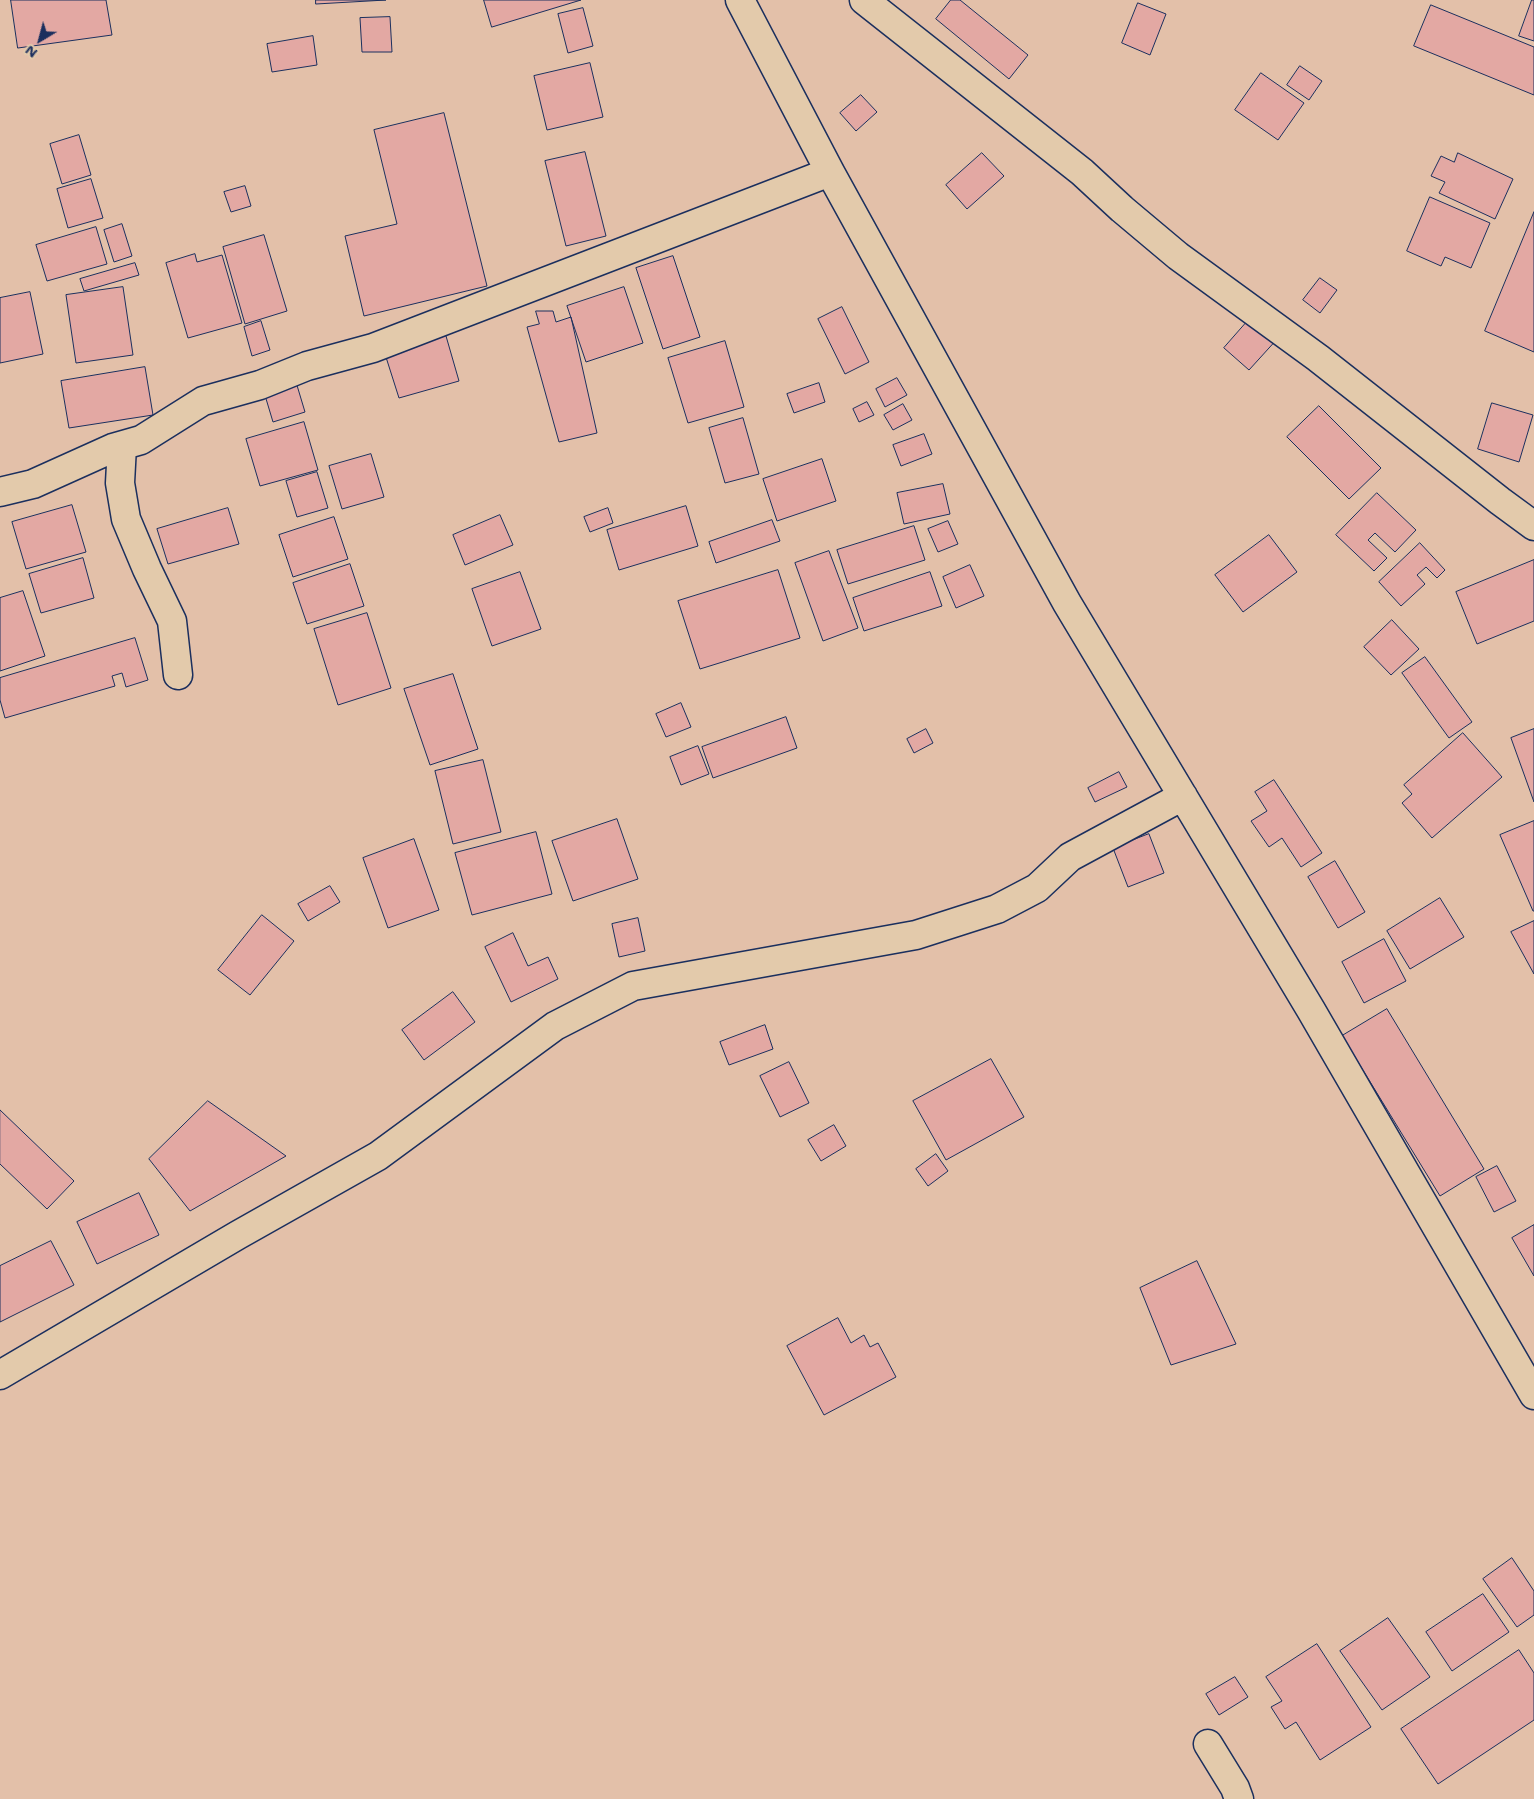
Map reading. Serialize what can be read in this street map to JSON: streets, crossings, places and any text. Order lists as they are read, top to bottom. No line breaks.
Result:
{"north":"bottom left"}
